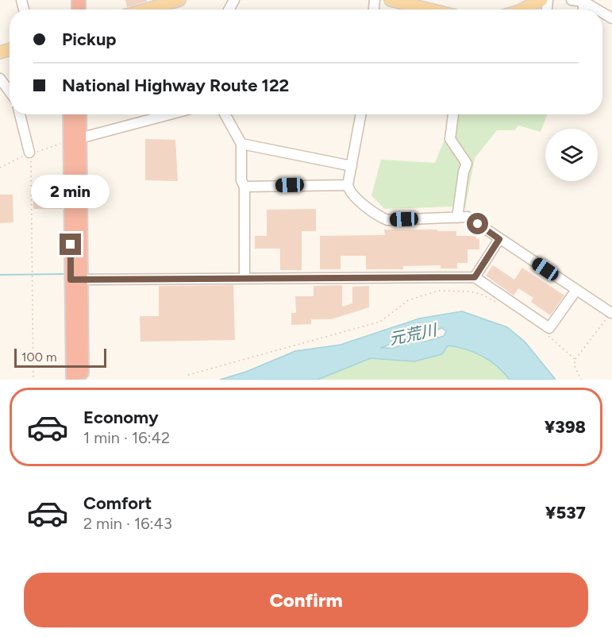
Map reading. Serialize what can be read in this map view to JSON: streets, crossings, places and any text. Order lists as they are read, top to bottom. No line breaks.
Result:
{"water":["元荒川"],"scale_bar":"100 m","page":{"banner":["Pickup","National Highway Route 122"],"bubble":"2 min","scale":"100 m","list":[{"name":"Economy","note":"1 min · 16:42","value":"¥398"},{"name":"Comfort","note":"2 min · 16:43","value":"¥537"}],"buttons":"Confirm"}}
